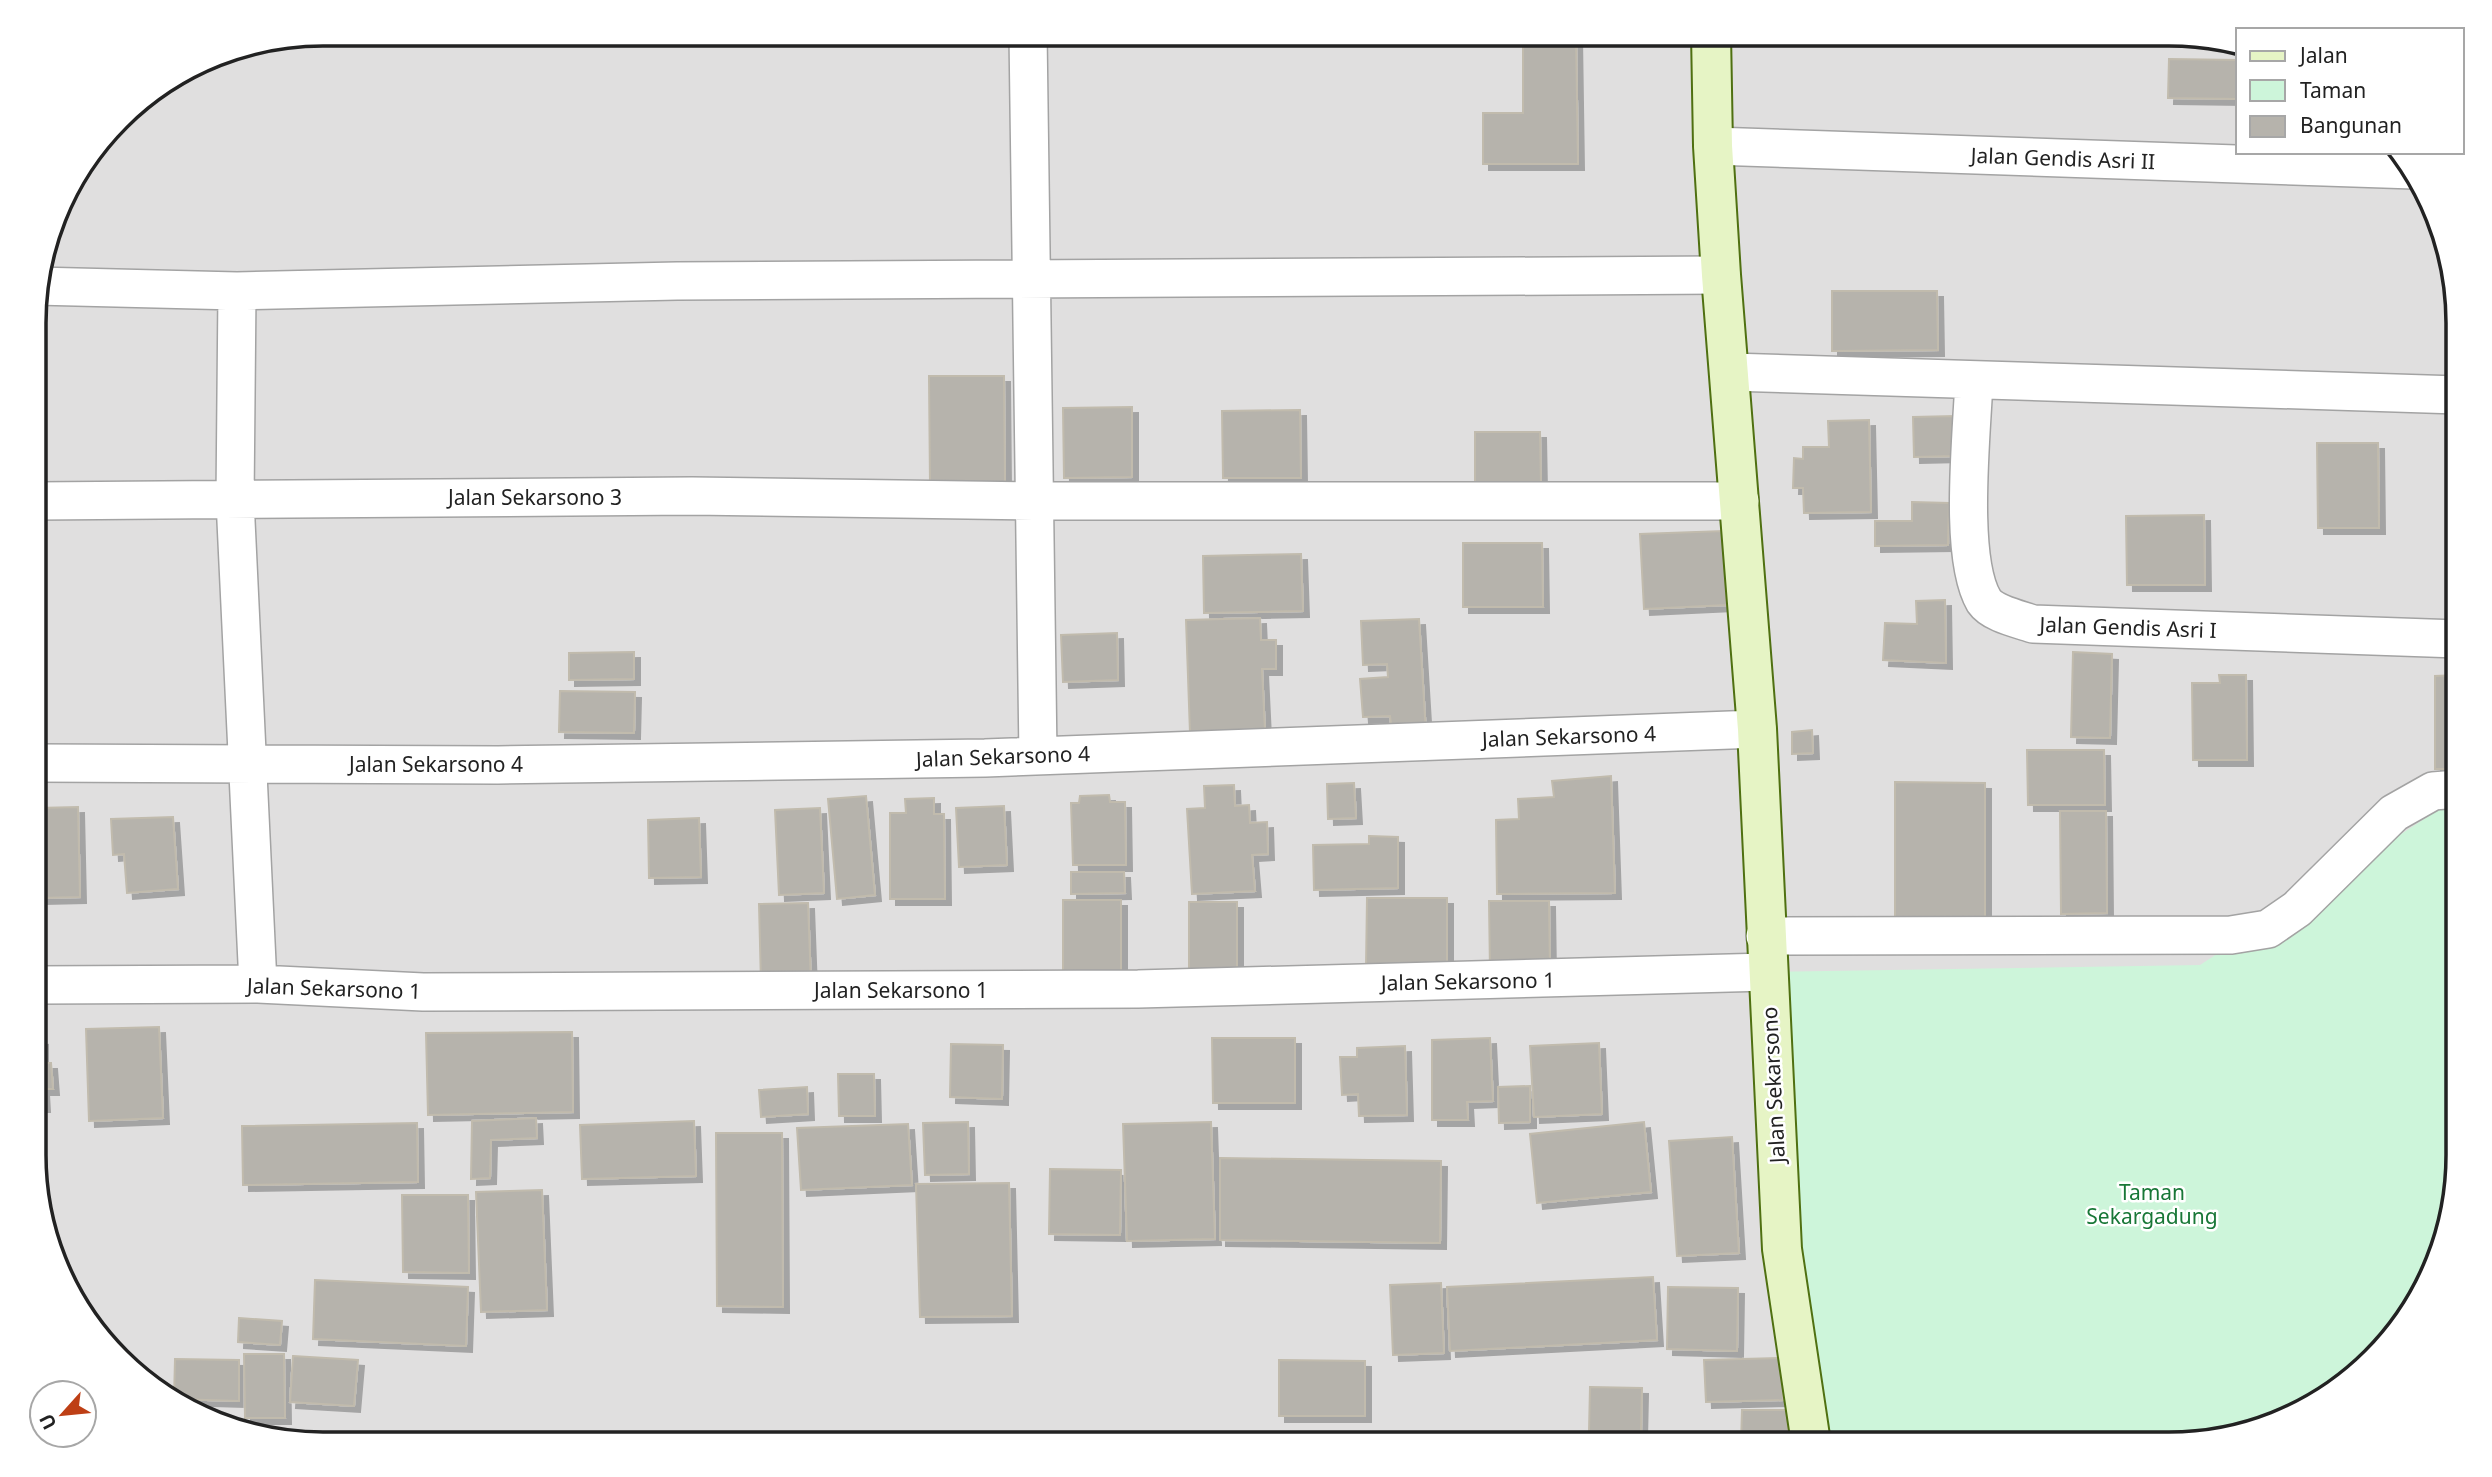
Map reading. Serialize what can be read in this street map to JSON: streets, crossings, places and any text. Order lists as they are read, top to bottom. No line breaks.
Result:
{"streets":{"street":["Jalan Gendis Asri II","Jalan Sekarsono 3","Jalan Gendis Asri I","Jalan Sekarsono 4","Jalan Sekarsono 1","Jalan Sekarsono"]},"crossings":[["Jalan Gendis Asri II","Jalan Sekarsono"],["Jalan Sekarsono 3","Jalan Sekarsono"],["Jalan Sekarsono 4","Jalan Sekarsono"],["Jalan Sekarsono 1","Jalan Sekarsono"]],"parks":["Taman Sekargadung"],"legend":["Jalan","Taman","Bangunan"],"north":"bottom left"}
